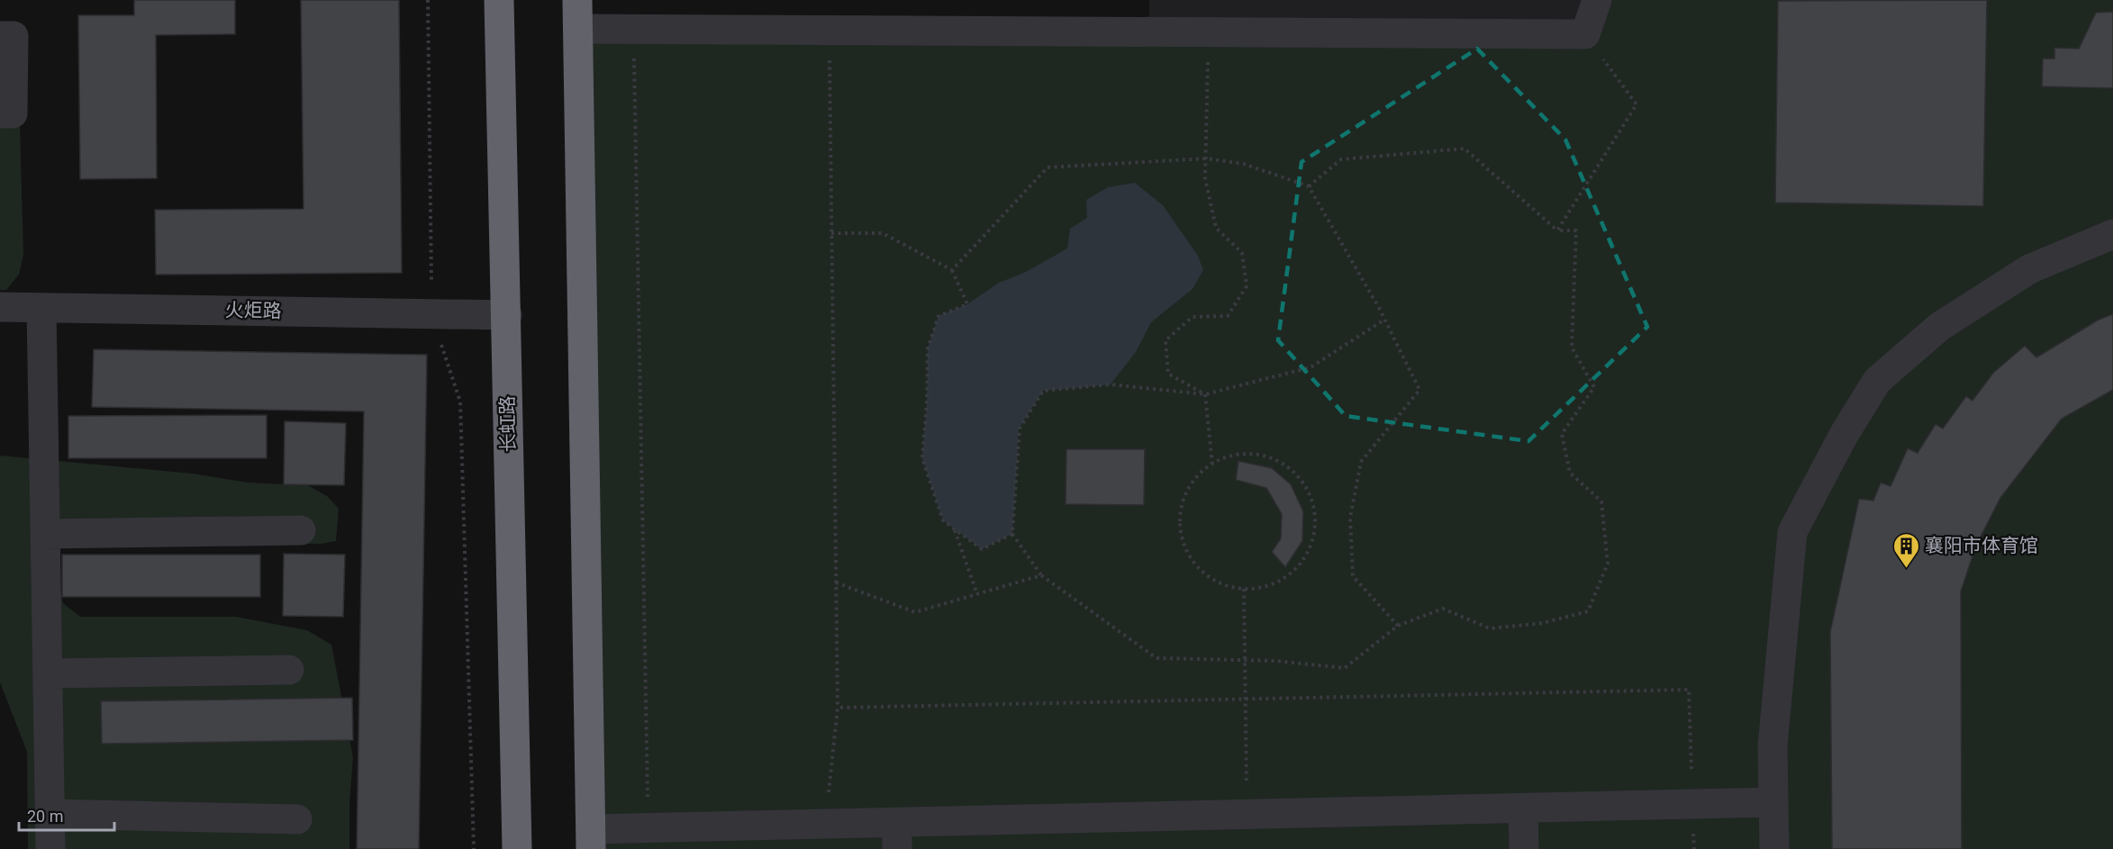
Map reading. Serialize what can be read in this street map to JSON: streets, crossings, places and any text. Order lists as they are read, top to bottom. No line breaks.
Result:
{"streets":{"highway":["长虹路"],"street":["火炬路"]},"crossings":[["火炬路","长虹路"]],"places":{"building":["襄阳市体育馆"]},"scale_bar":"20 m"}
